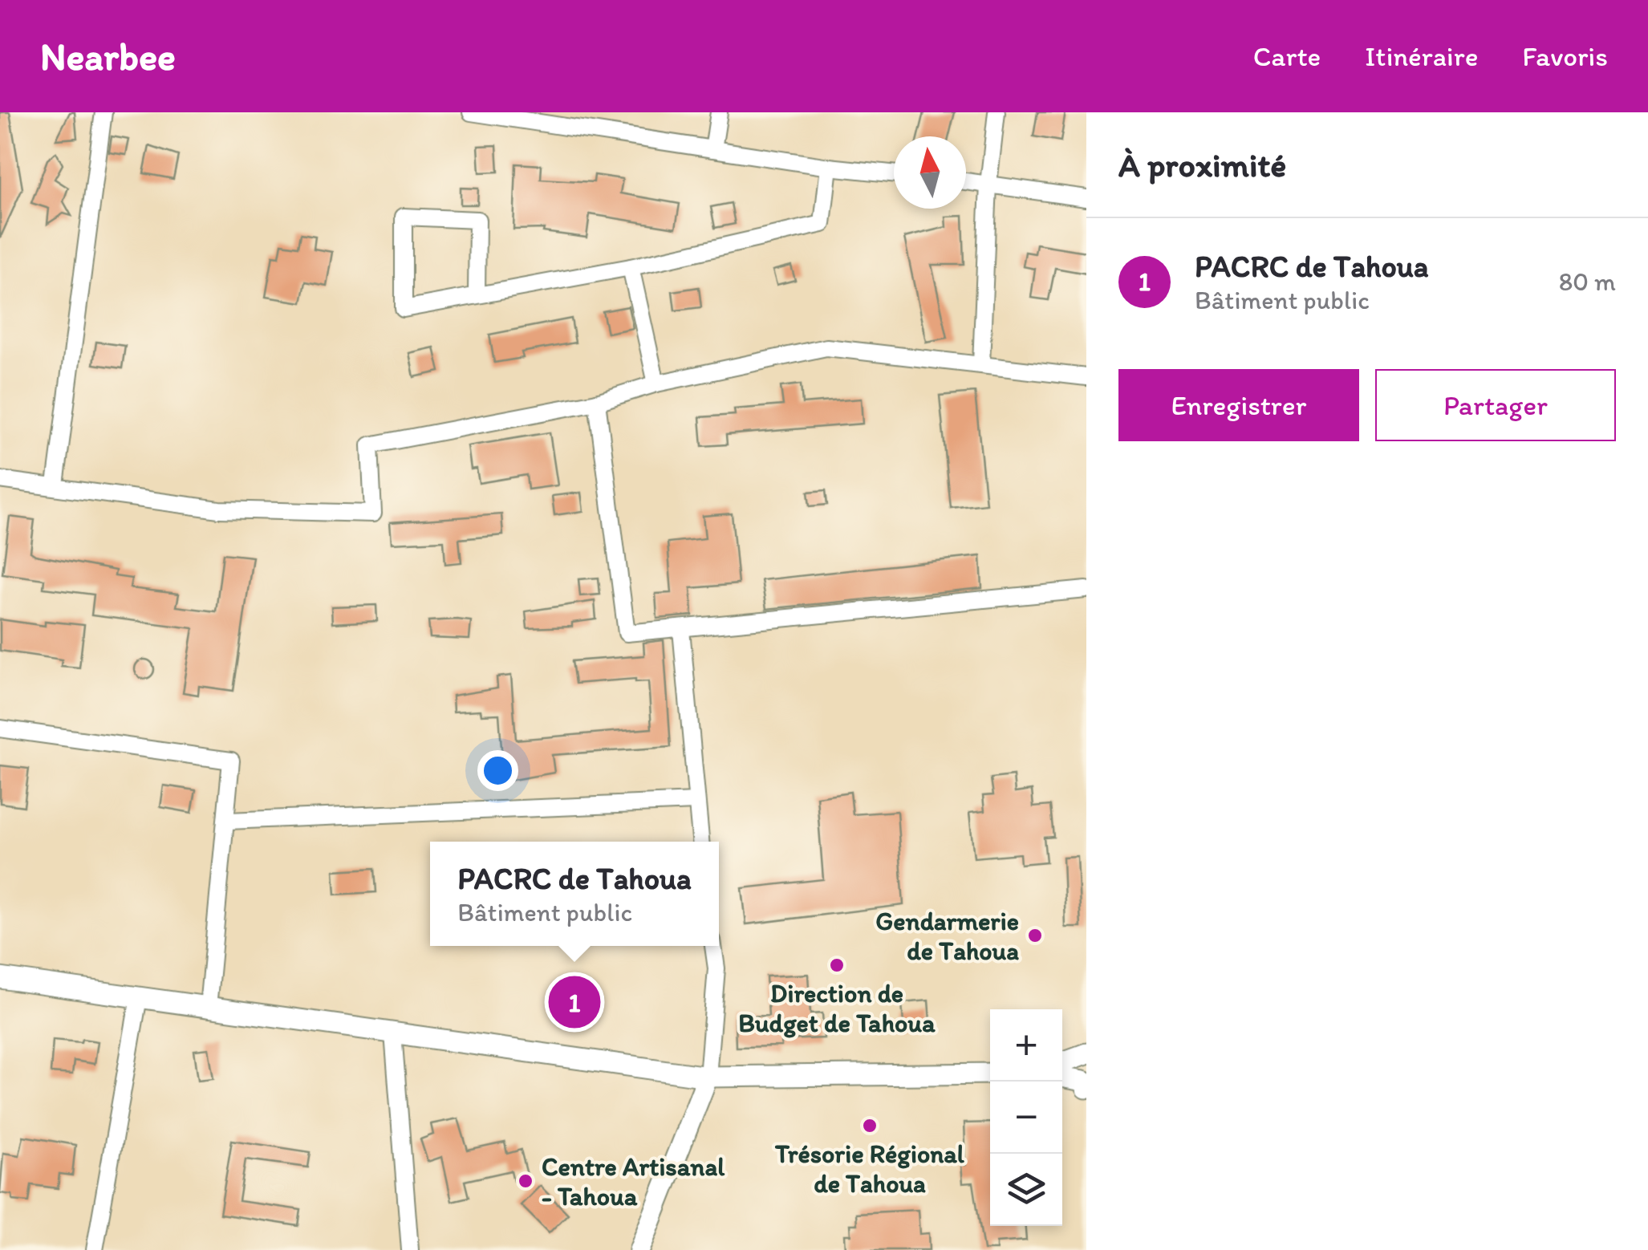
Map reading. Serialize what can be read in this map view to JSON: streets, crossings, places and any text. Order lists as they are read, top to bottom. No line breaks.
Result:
{"places":["Gendarmerie de Tahoua","Direction de Budget de Tahoua","Trésorie Régional de Tahoua","Centre Artisanal - Tahoua"],"north":"top","page":{"header":"Nearbee","nav":["Carte","Itinéraire","Favoris"],"heading":"À proximité","list":[{"mark":"1","name":"PACRC de Tahoua","note":"Bâtiment public","value":"80 m"}],"buttons":["Enregistrer","Partager"],"popup":["PACRC de Tahoua","Bâtiment public"],"pins":"1","map_buttons":["+","−"]}}
